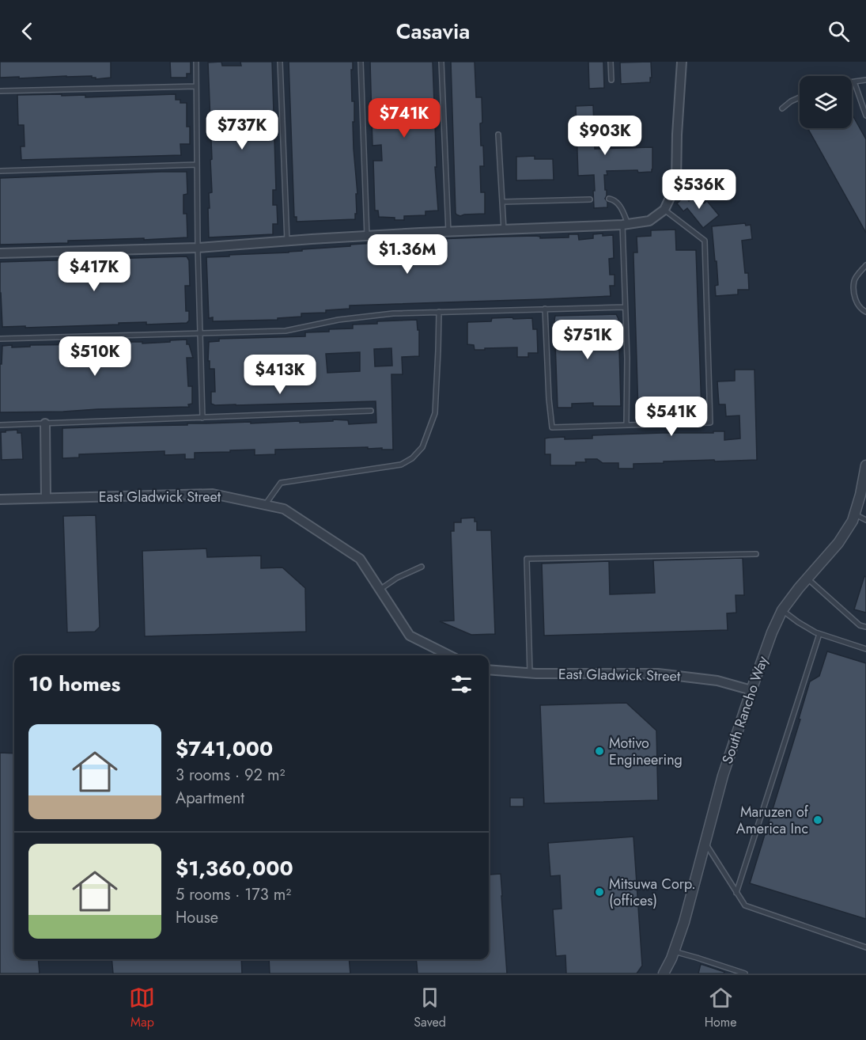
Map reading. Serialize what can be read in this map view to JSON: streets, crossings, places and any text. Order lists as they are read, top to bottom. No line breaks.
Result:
{"streets":{"street":["East Gladwick Street","South Rancho Way"]},"crossings":[["East Gladwick Street","South Rancho Way"]],"places":["Motivo Engineering","Maruzen of America Inc","Mitsuwa Corp. (offices)"],"page":{"header":"Casavia","price":["$741K","$737K","$903K","$536K","$1.36M","$417K","$751K","$510K","$413K","$541K"],"heading":"10 homes","list":[{"name":"$741,000","note":"3 rooms · 92 m² · Apartment"},{"name":"$1,360,000","note":"5 rooms · 173 m² · House"}],"tabs":["Map","Saved","Home"]}}
